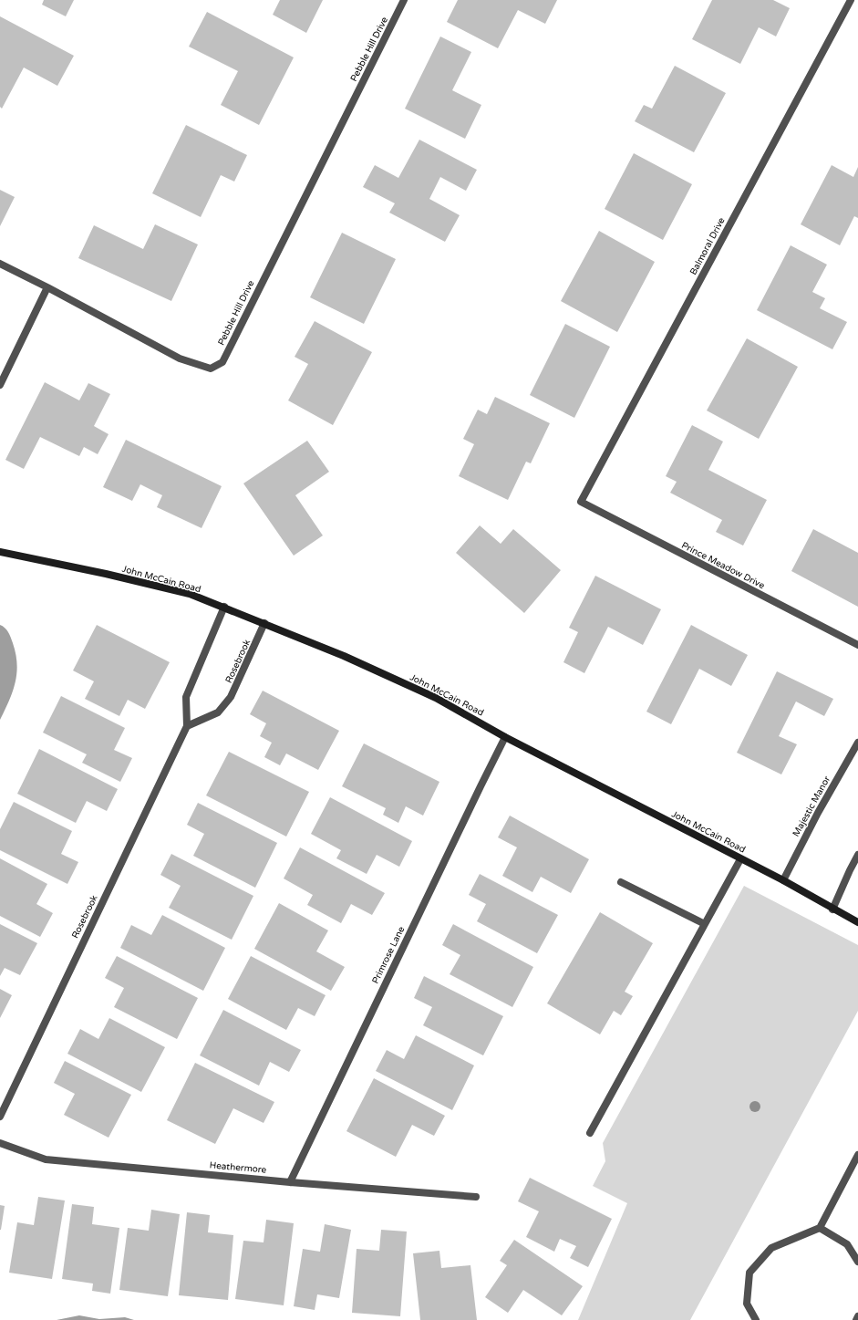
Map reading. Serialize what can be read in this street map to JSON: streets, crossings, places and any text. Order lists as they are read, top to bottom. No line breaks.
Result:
{"streets":{"main road":["John McCain Road"],"street":["Pebble Hill Drive","Balmoral Drive","Prince Meadow Drive","Rosebrook","Majestic Manor","Primrose Lane","Heathermore"]},"crossings":[["Balmoral Drive","Prince Meadow Drive"],["John McCain Road","Rosebrook"],["John McCain Road","Majestic Manor"],["John McCain Road","Primrose Lane"],["Primrose Lane","Heathermore"]]}
